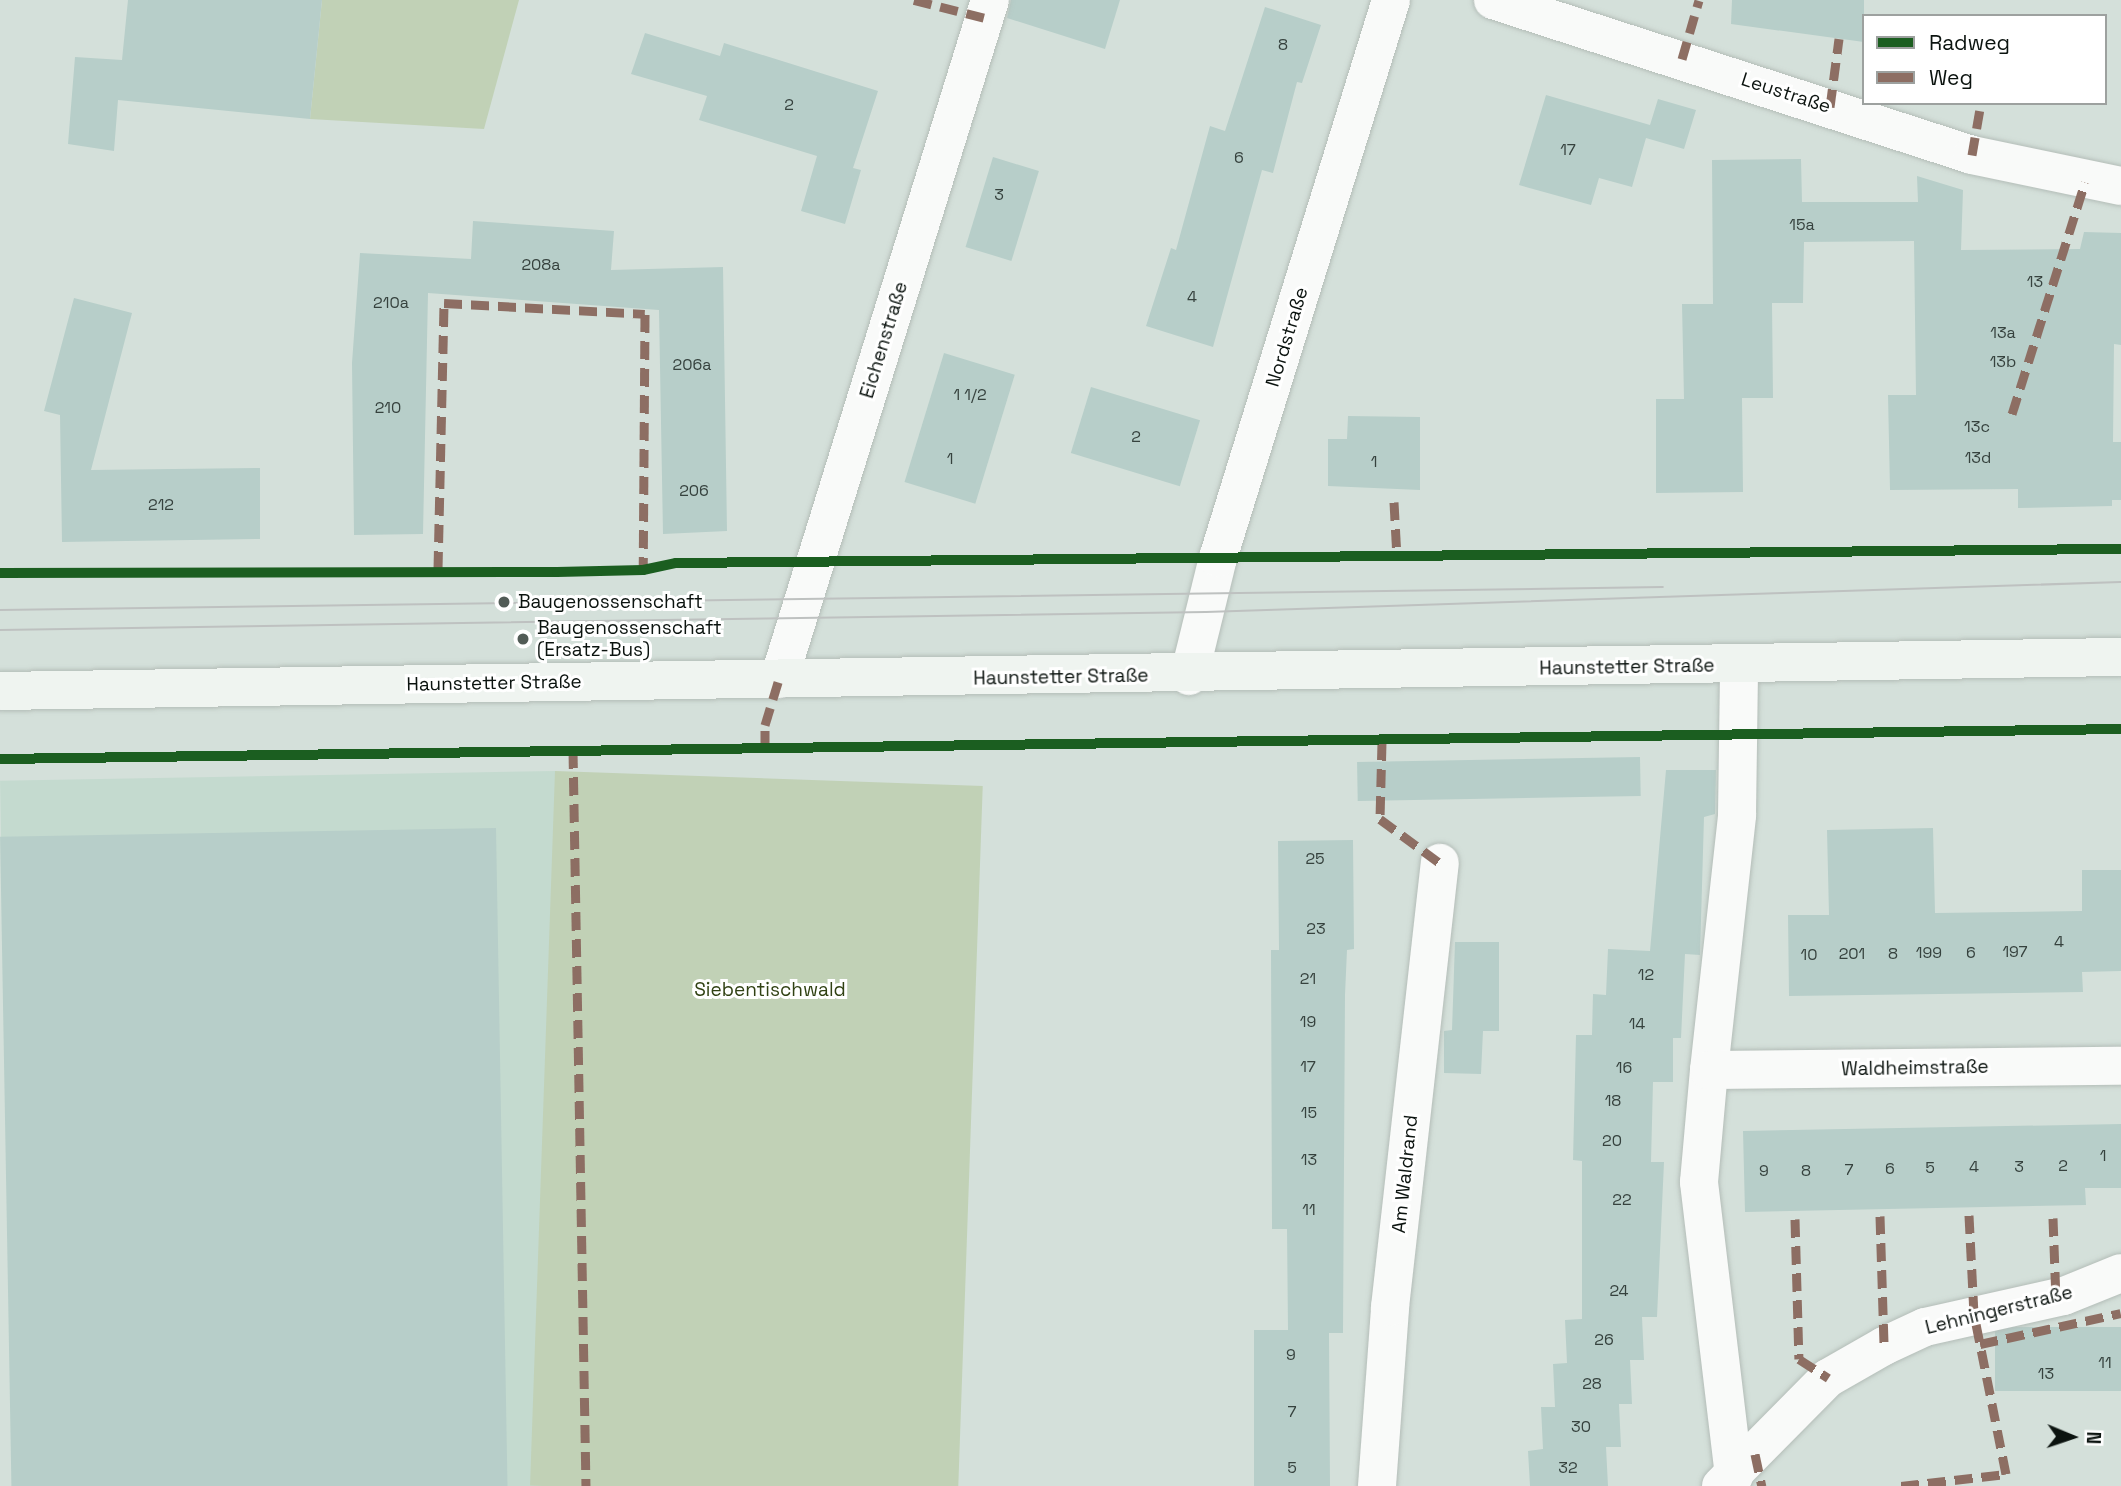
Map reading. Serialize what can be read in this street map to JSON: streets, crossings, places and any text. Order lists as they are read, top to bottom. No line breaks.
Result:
{"streets":{"main road":["Haunstetter Straße"],"street":["Leustraße","Nordstraße","Eichenstraße","Waldheimstraße","Am Waldrand","Lehningerstraße"]},"crossings":[["Nordstraße","Haunstetter Straße"],["Eichenstraße","Haunstetter Straße"]],"parks":["Siebentischwald"],"places":["Baugenossenschaft","Baugenossenschaft (Ersatz-Bus)"],"house_numbers":["8","2","17","6","3","15a","208a","13","4","210a","13a","13b","206a","1 1/2","210","13c","2","13d","1","1","206","212","25","23","4","197","199","6","201","8","10","12","21","19","14","17","16","18","15","20","1","13","2","4","3","5","6","7","9","8","22","11","24","26","9","11","13","28","7","30","5","32"],"legend":["Radweg","Weg"],"north":"right"}
